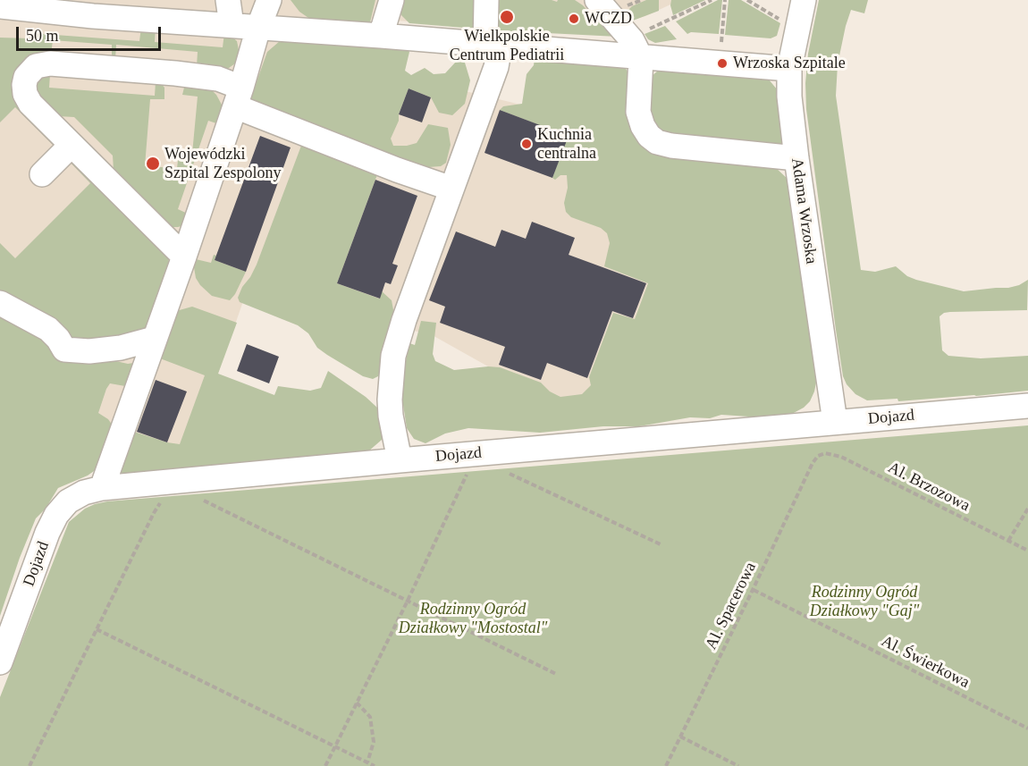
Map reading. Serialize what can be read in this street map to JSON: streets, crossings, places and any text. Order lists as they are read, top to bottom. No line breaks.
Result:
{"streets":{"street":["Adama Wrzoska","Dojazd"],"path":["Al. Brzozowa","Al. Spacerowa","Al. Świerkowa"]},"crossings":[["Adama Wrzoska","Dojazd"],["Al. Brzozowa","Al. Spacerowa"],["Al. Spacerowa","Al. Świerkowa"]],"parks":["Rodzinny Ogród Działkowy \"Gaj\"","Rodzinny Ogród Działkowy \"Mostostal\""],"places":["Wielkpolskie Centrum Pediatrii","WCZD","Wrzoska Szpitale","Kuchnia centralna","Wojewódzki Szpital Zespolony"],"scale_bar":"50 m"}
